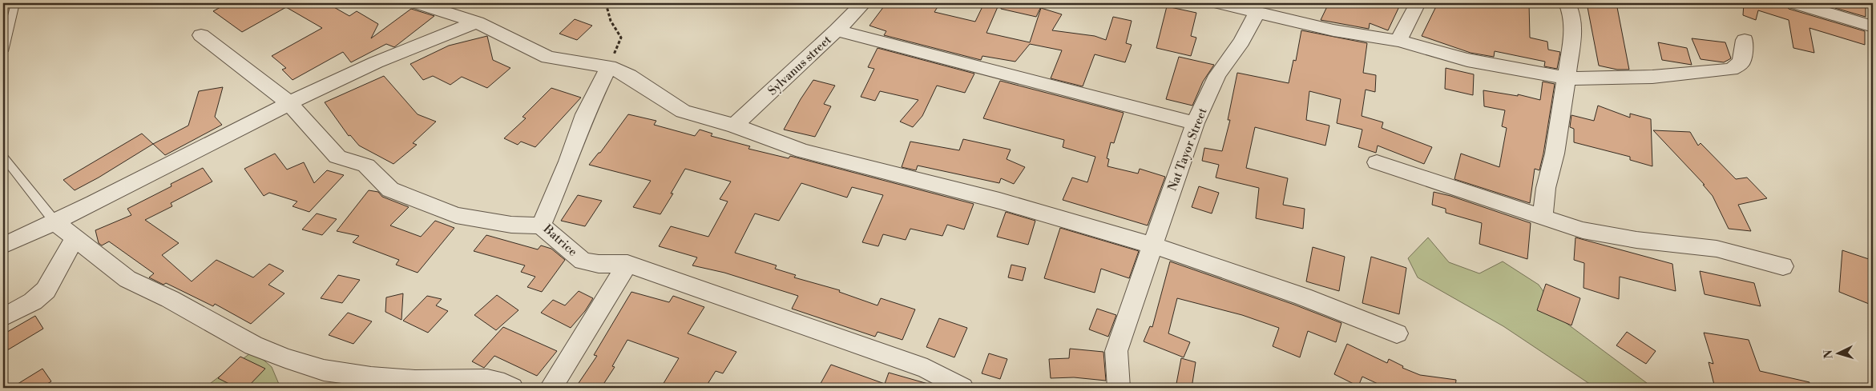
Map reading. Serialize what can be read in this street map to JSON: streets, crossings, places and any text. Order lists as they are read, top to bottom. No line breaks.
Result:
{"streets":{"street":["Sylvanus street","Nat Tayor Street","Batrice"]},"north":"left"}
